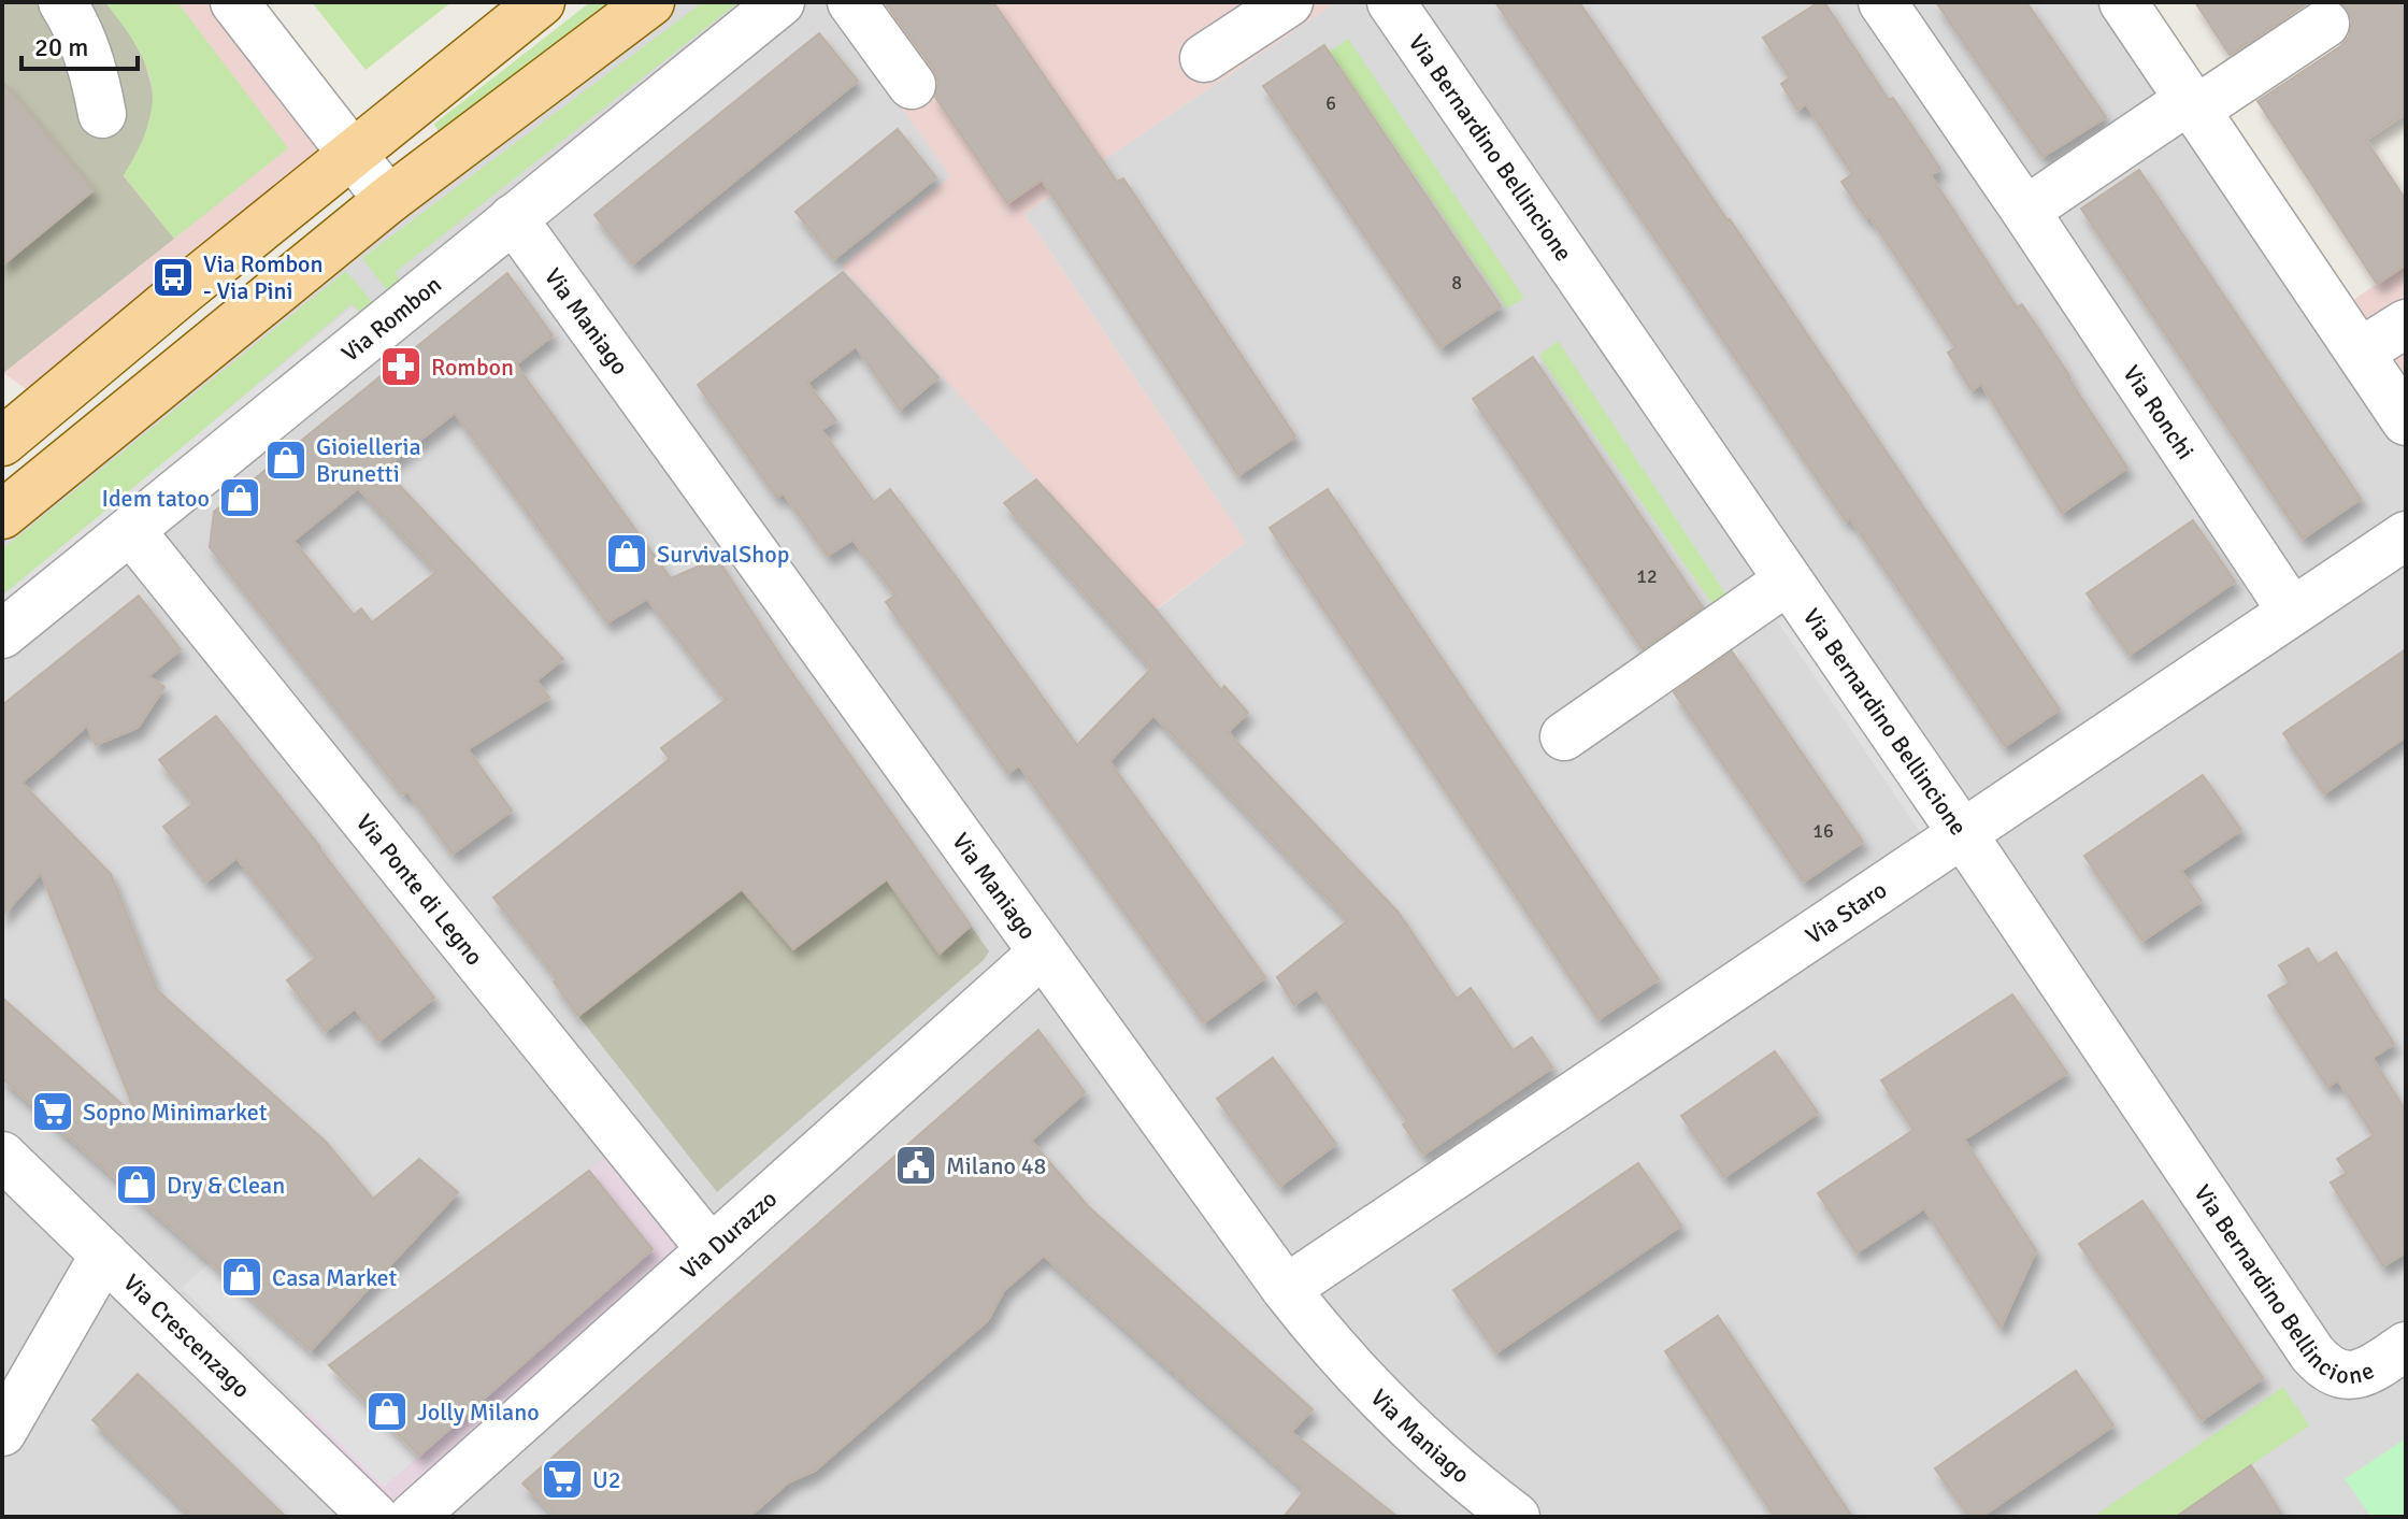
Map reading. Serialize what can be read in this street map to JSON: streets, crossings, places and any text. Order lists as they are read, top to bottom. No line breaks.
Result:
{"streets":{"street":["Via Bernardino Bellincione","Via Rombon","Via Maniago","Via Ronchi","Via Ponte di Legno","Via Staro","Via Durazzo","Via Crescenzago"]},"crossings":[["Via Bernardino Bellincione","Via Staro"],["Via Rombon","Via Maniago"],["Via Rombon","Via Ponte di Legno"],["Via Maniago","Via Staro"],["Via Maniago","Via Durazzo"],["Via Ronchi","Via Staro"],["Via Ponte di Legno","Via Durazzo"]],"places":{"bus stop":["Via Rombon - Via Pini"],"pharmacy":["Rombon"],"shop":["Gioielleria Brunetti","Idem tatoo","SurvivalShop","Dry & Clean","Casa Market","Jolly Milano"],"supermarket":["Sopno Minimarket","U2"],"public building":["Milano 48"]},"house_numbers":["6","8","12","16"],"scale_bar":"20 m"}
